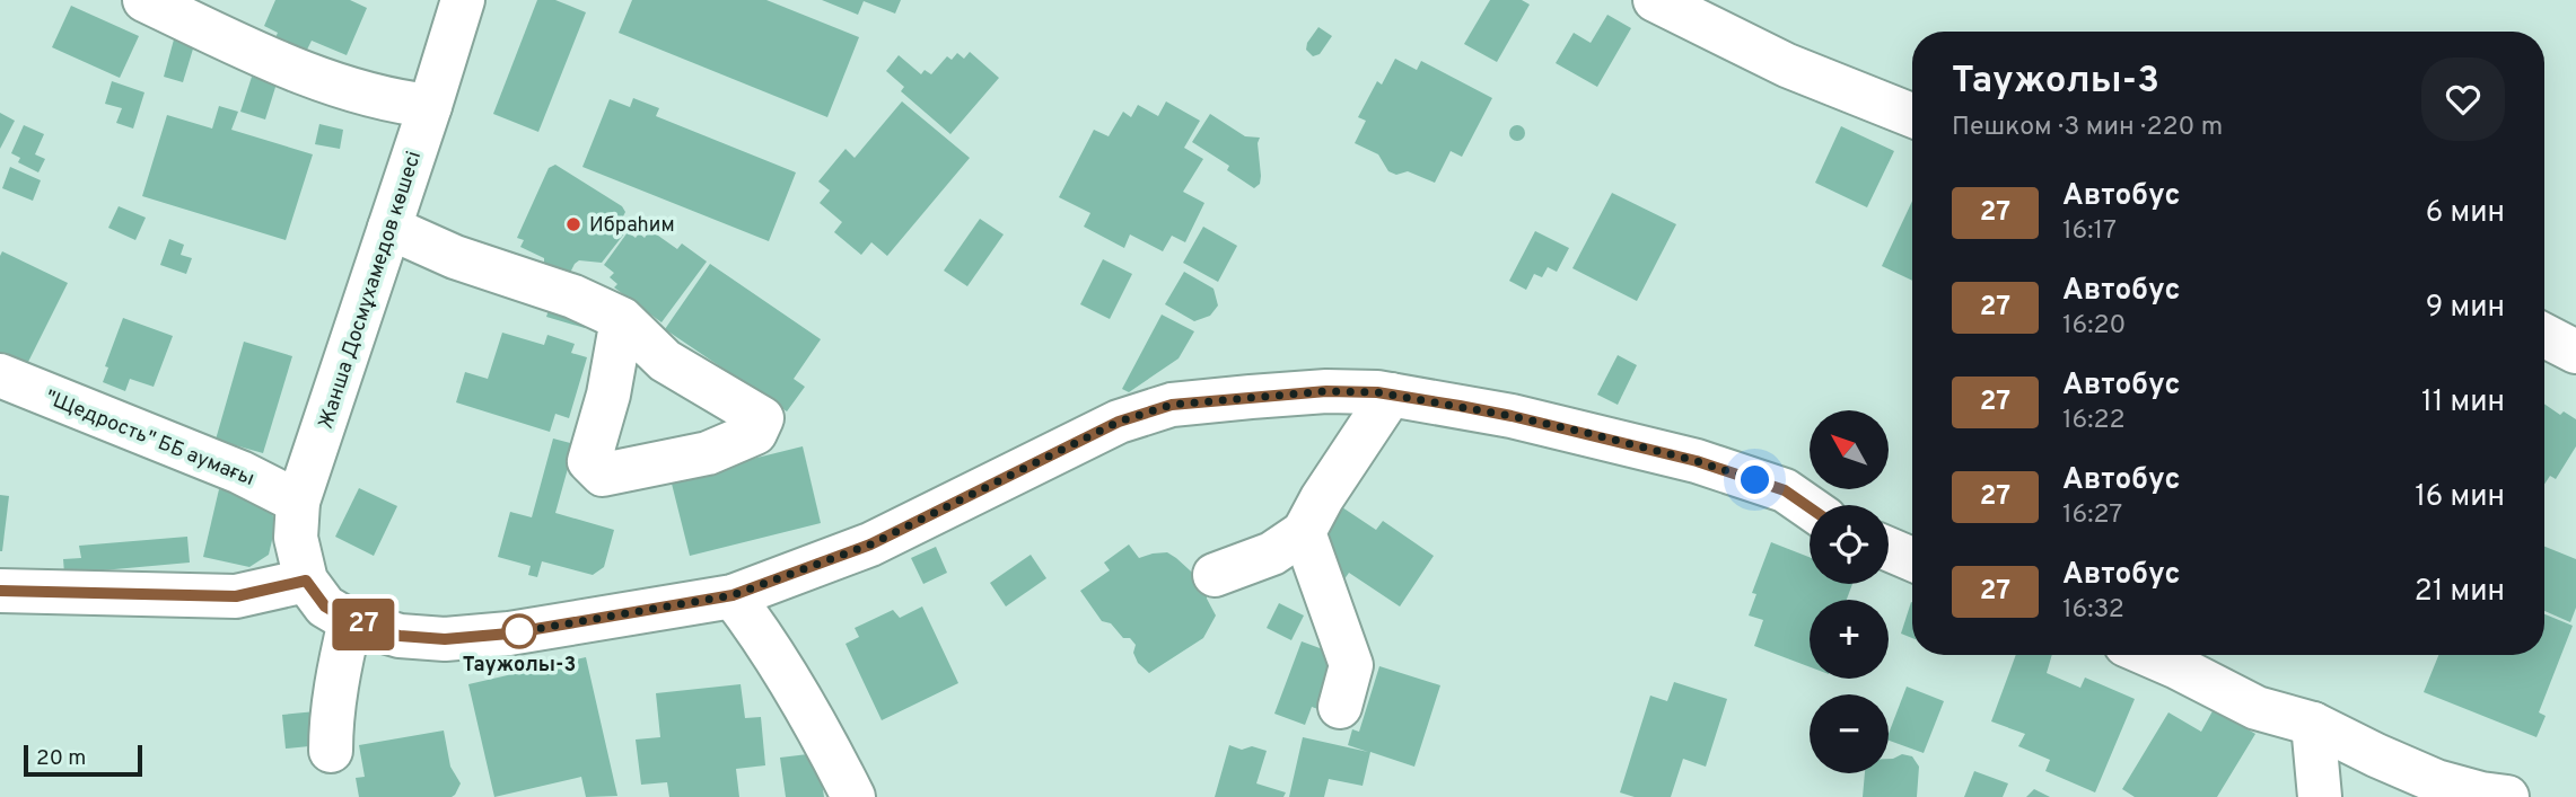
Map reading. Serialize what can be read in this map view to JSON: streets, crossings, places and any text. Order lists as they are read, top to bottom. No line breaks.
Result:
{"streets":{"street":["Жанша Досмұхамедов көшесі","\"Щедрость\" ББ аумағы"]},"crossings":[["Жанша Досмұхамедов көшесі","\"Щедрость\" ББ аумағы"]],"places":["Ибраһим","Таужолы-3"],"lines":["bus line 27"],"scale_bar":"20 m","north":"top left","page":{"on_map":"27","heading":["Таужолы-3","Пешком · 3 мин · 220 m"],"list":[{"mark":"27","name":"Автобус","note":"16:17","value":"6 мин"},{"mark":"27","name":"Автобус","note":"16:20","value":"9 мин"},{"mark":"27","name":"Автобус","note":"16:22","value":"11 мин"},{"mark":"27","name":"Автобус","note":"16:27","value":"16 мин"},{"mark":"27","name":"Автобус","note":"16:32","value":"21 мин"}],"map_buttons":["+","−"],"scale":"20 m"}}
